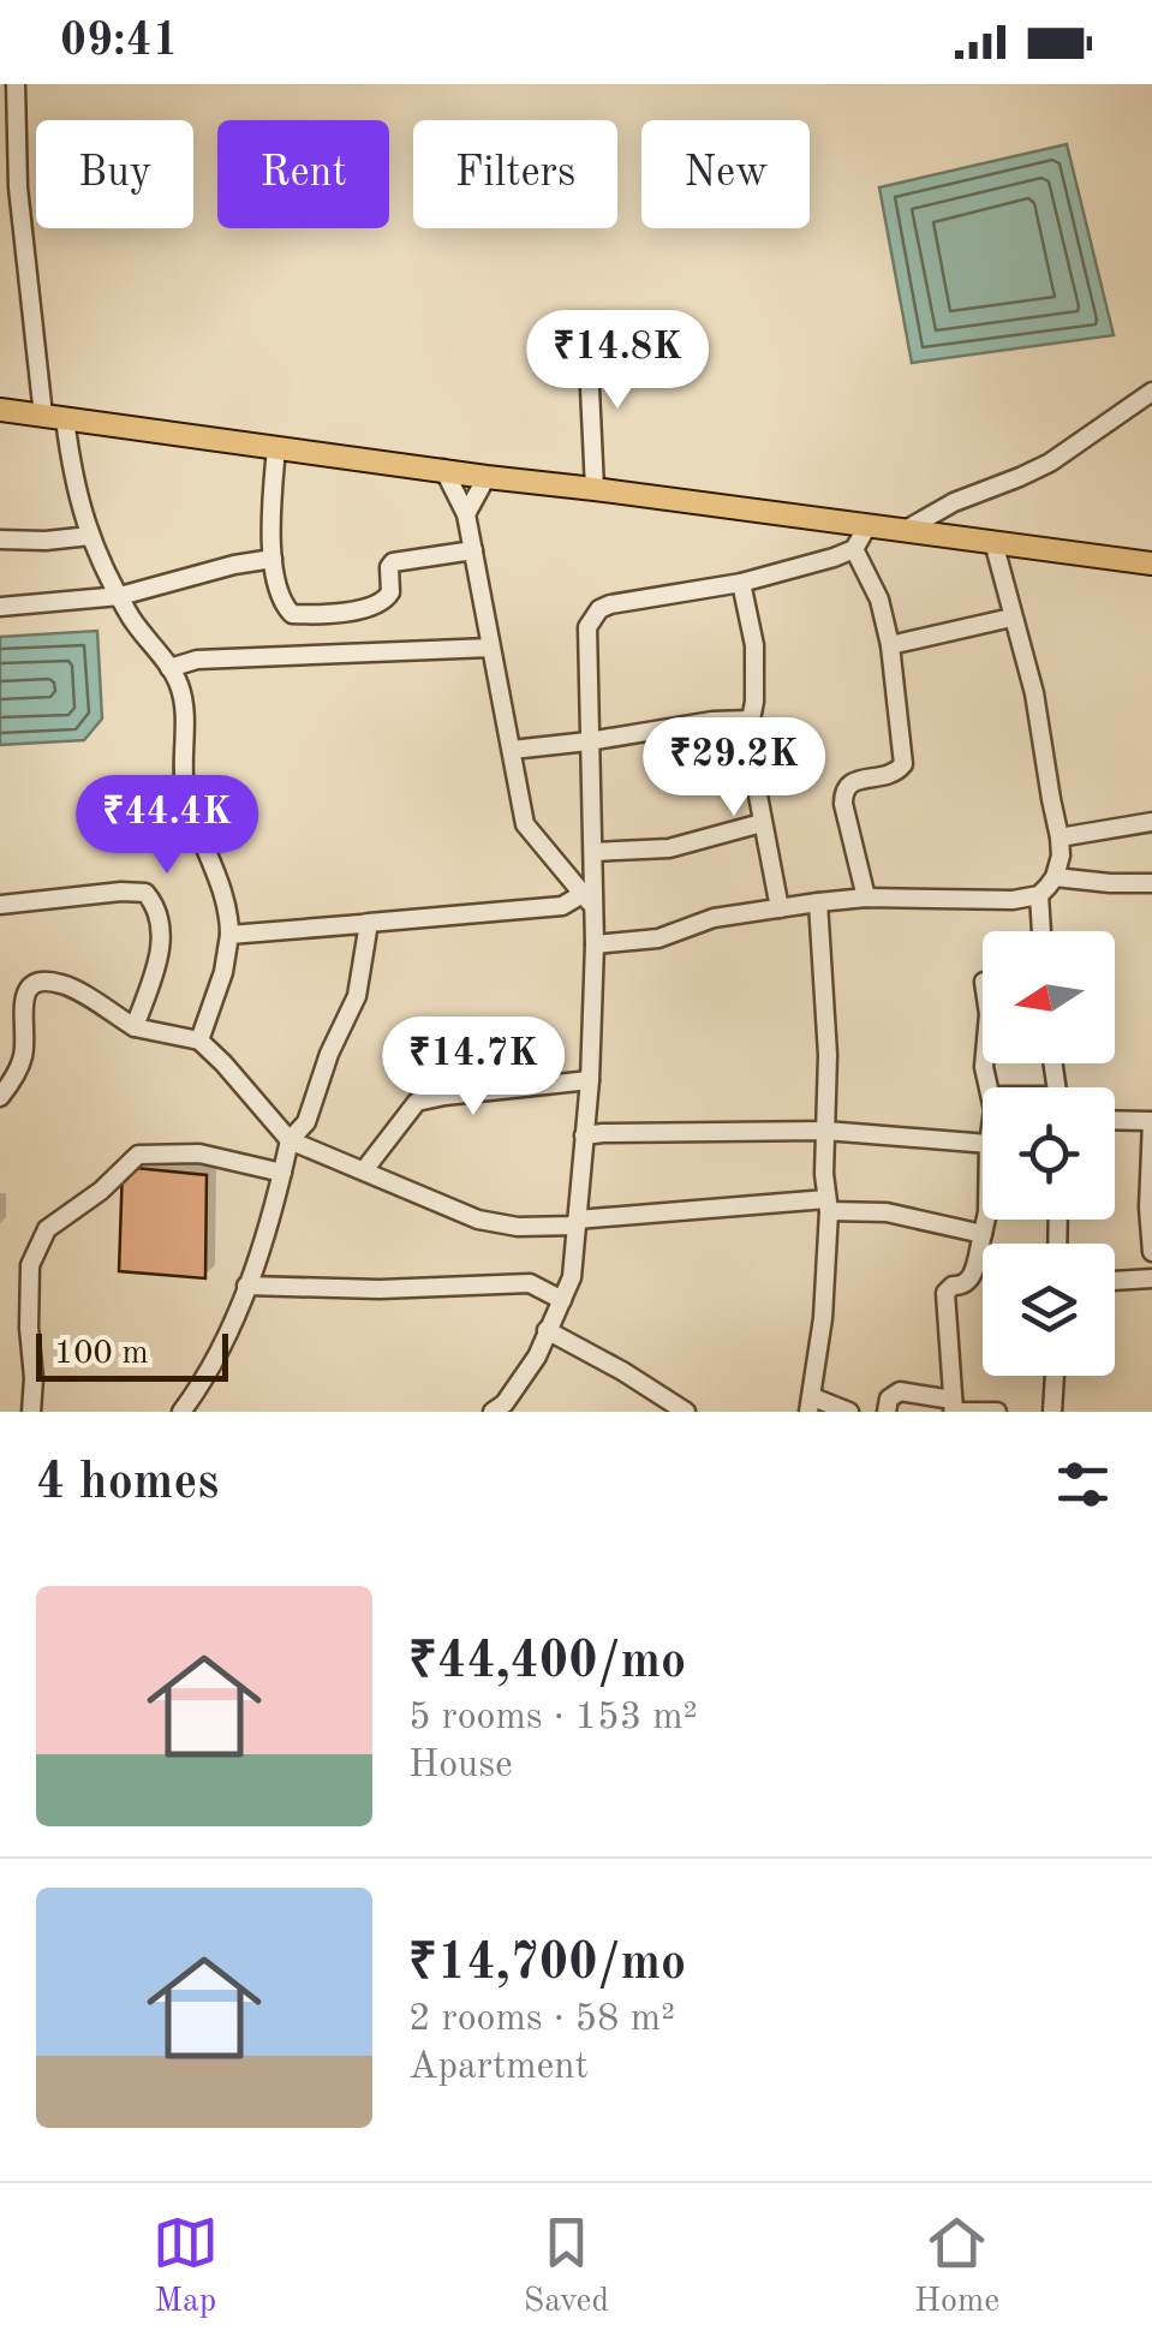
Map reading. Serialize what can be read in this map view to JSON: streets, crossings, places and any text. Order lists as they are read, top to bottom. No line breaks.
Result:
{"scale_bar":"100 m","north":"left","page":{"status":"09:41","chip":["Buy","Rent","Filters","New"],"price":["₹14.8K","₹29.2K","₹44.4K","₹14.7K"],"scale":"100 m","heading":"4 homes","list":[{"name":"₹44,400/mo","note":"5 rooms · 153 m² · House"},{"name":"₹14,700/mo","note":"2 rooms · 58 m² · Apartment"}],"tabs":["Map","Saved","Home"]}}
